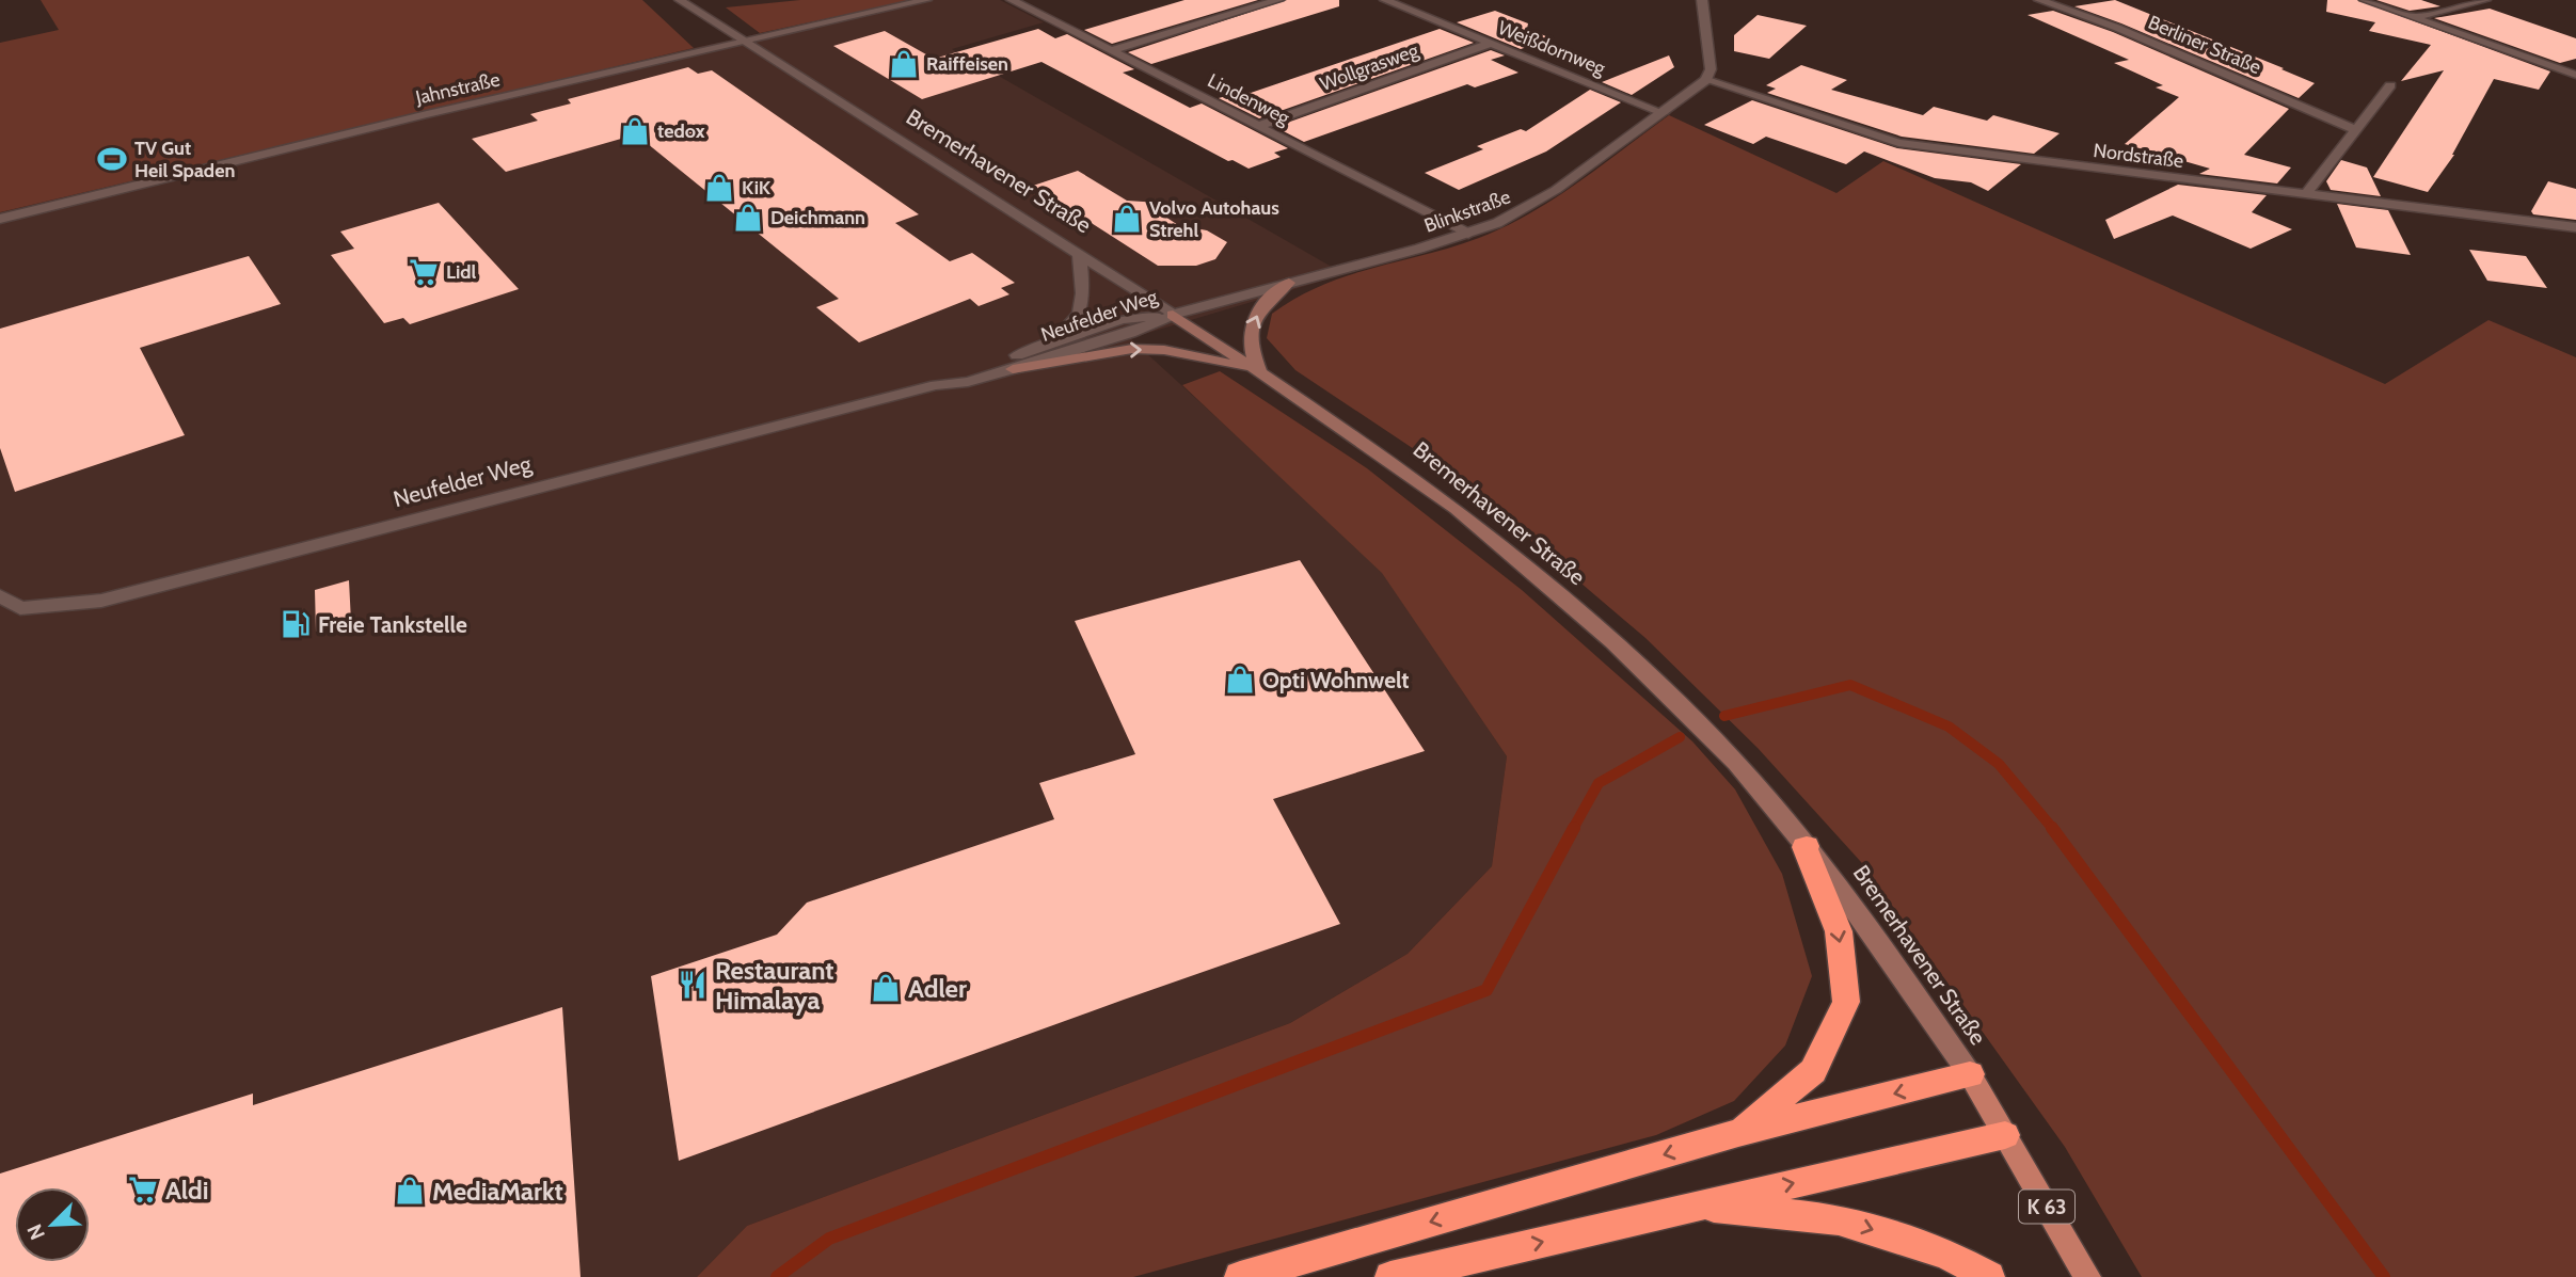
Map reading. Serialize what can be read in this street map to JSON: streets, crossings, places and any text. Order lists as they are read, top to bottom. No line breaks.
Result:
{"streets":{"main road":["Bremerhavener Straße","K 63"],"street":["Berliner Straße","Weißdornweg","Wollgrasweg","Jahnstraße","Lindenweg","Nordstraße","Blinkstraße","Neufelder Weg"]},"crossings":[["Weißdornweg","Wollgrasweg"],["Weißdornweg","Blinkstraße"],["Wollgrasweg","Lindenweg"],["Jahnstraße","Bremerhavener Straße"],["Lindenweg","Blinkstraße"],["Nordstraße","Blinkstraße"],["Bremerhavener Straße","Blinkstraße"],["Bremerhavener Straße","Neufelder Weg"],["Blinkstraße","Neufelder Weg"]],"places":{"shop":["Raiffeisen","tedox","KiK","Deichmann","Volvo Autohaus Strehl","Opti Wohnwelt","Adler","MediaMarkt"],"sports":["TV Gut Heil Spaden"],"supermarket":["Lidl","Aldi"],"fuel station":["Freie Tankstelle"],"restaurant":["Restaurant Himalaya"]},"north":"bottom left"}
